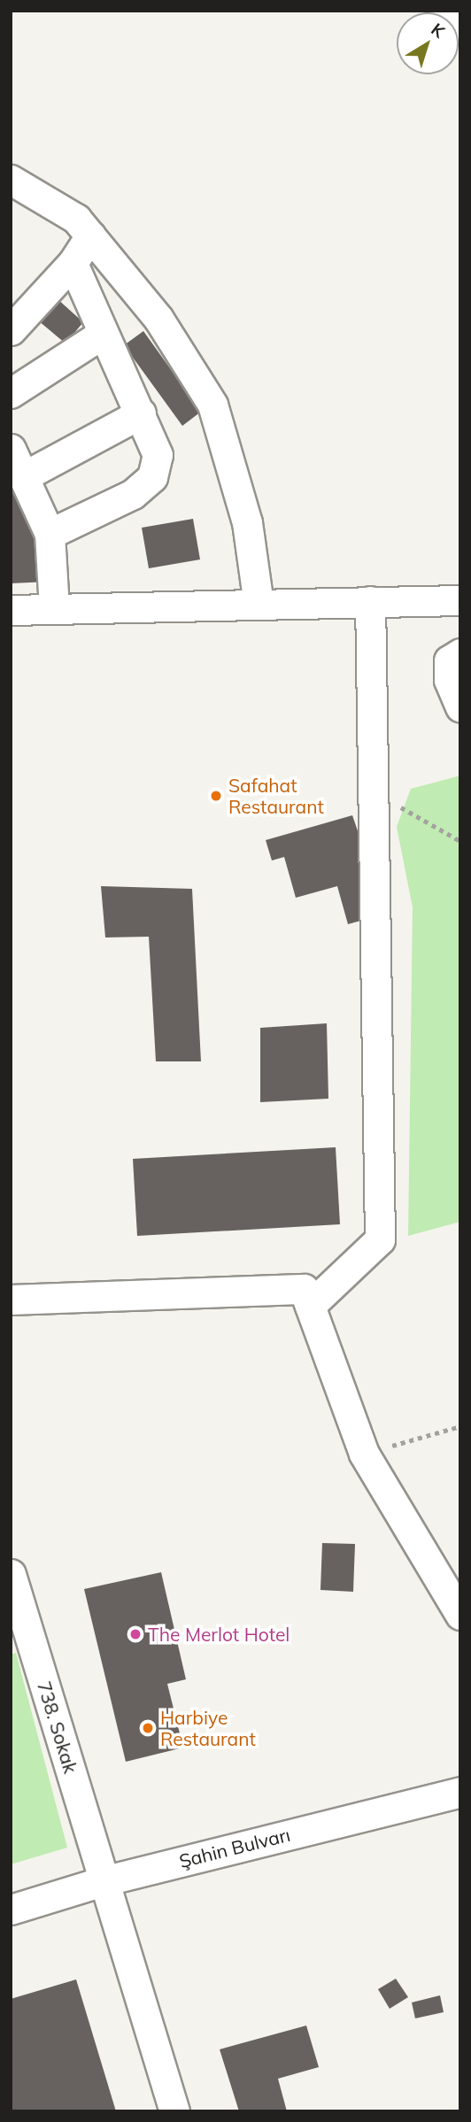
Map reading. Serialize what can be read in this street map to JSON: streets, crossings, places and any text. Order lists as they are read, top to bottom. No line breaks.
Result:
{"streets":{"street":["738. Sokak","Şahin Bulvarı"]},"crossings":[["738. Sokak","Şahin Bulvarı"]],"places":["Safahat Restaurant","The Merlot Hotel","Harbiye Restaurant"],"north":"top right"}
